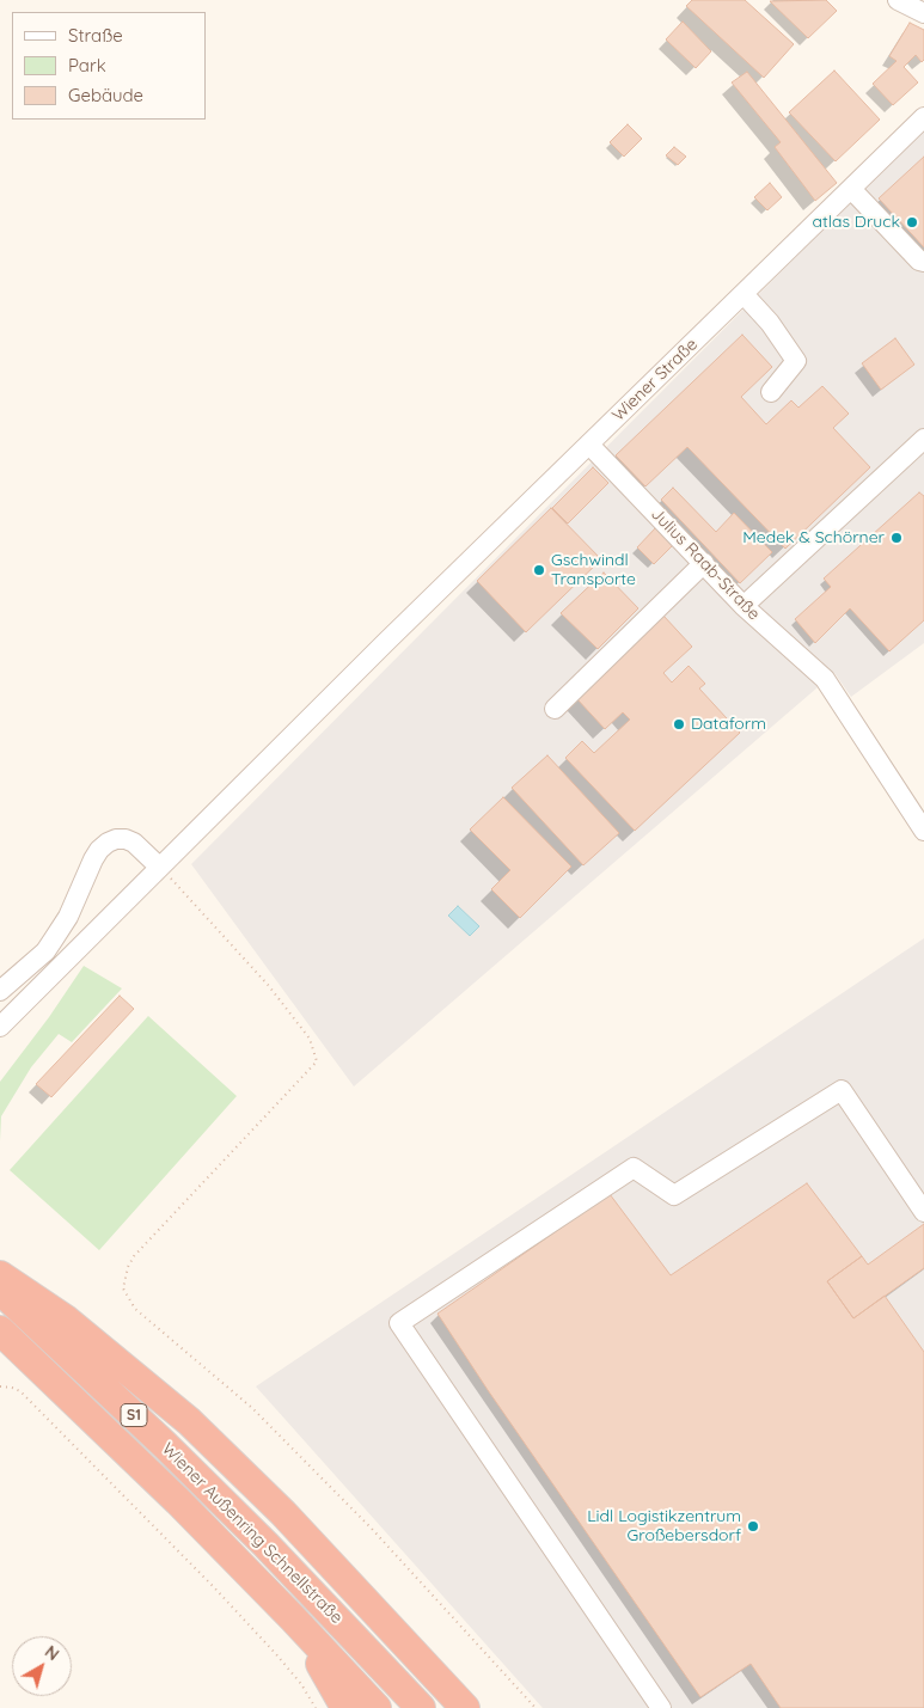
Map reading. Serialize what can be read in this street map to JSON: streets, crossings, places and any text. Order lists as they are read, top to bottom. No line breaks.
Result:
{"streets":{"highway":["S1","Wiener Außenring Schnellstraße"],"street":["Wiener Straße","Julius Raab-Straße"]},"crossings":[["Wiener Straße","Julius Raab-Straße"]],"places":["atlas Druck","Medek & Schörner","Gschwindl Transporte","Dataform","Lidl Logistikzentrum Großebersdorf"],"legend":["Straße","Park","Gebäude"],"north":"top right"}
